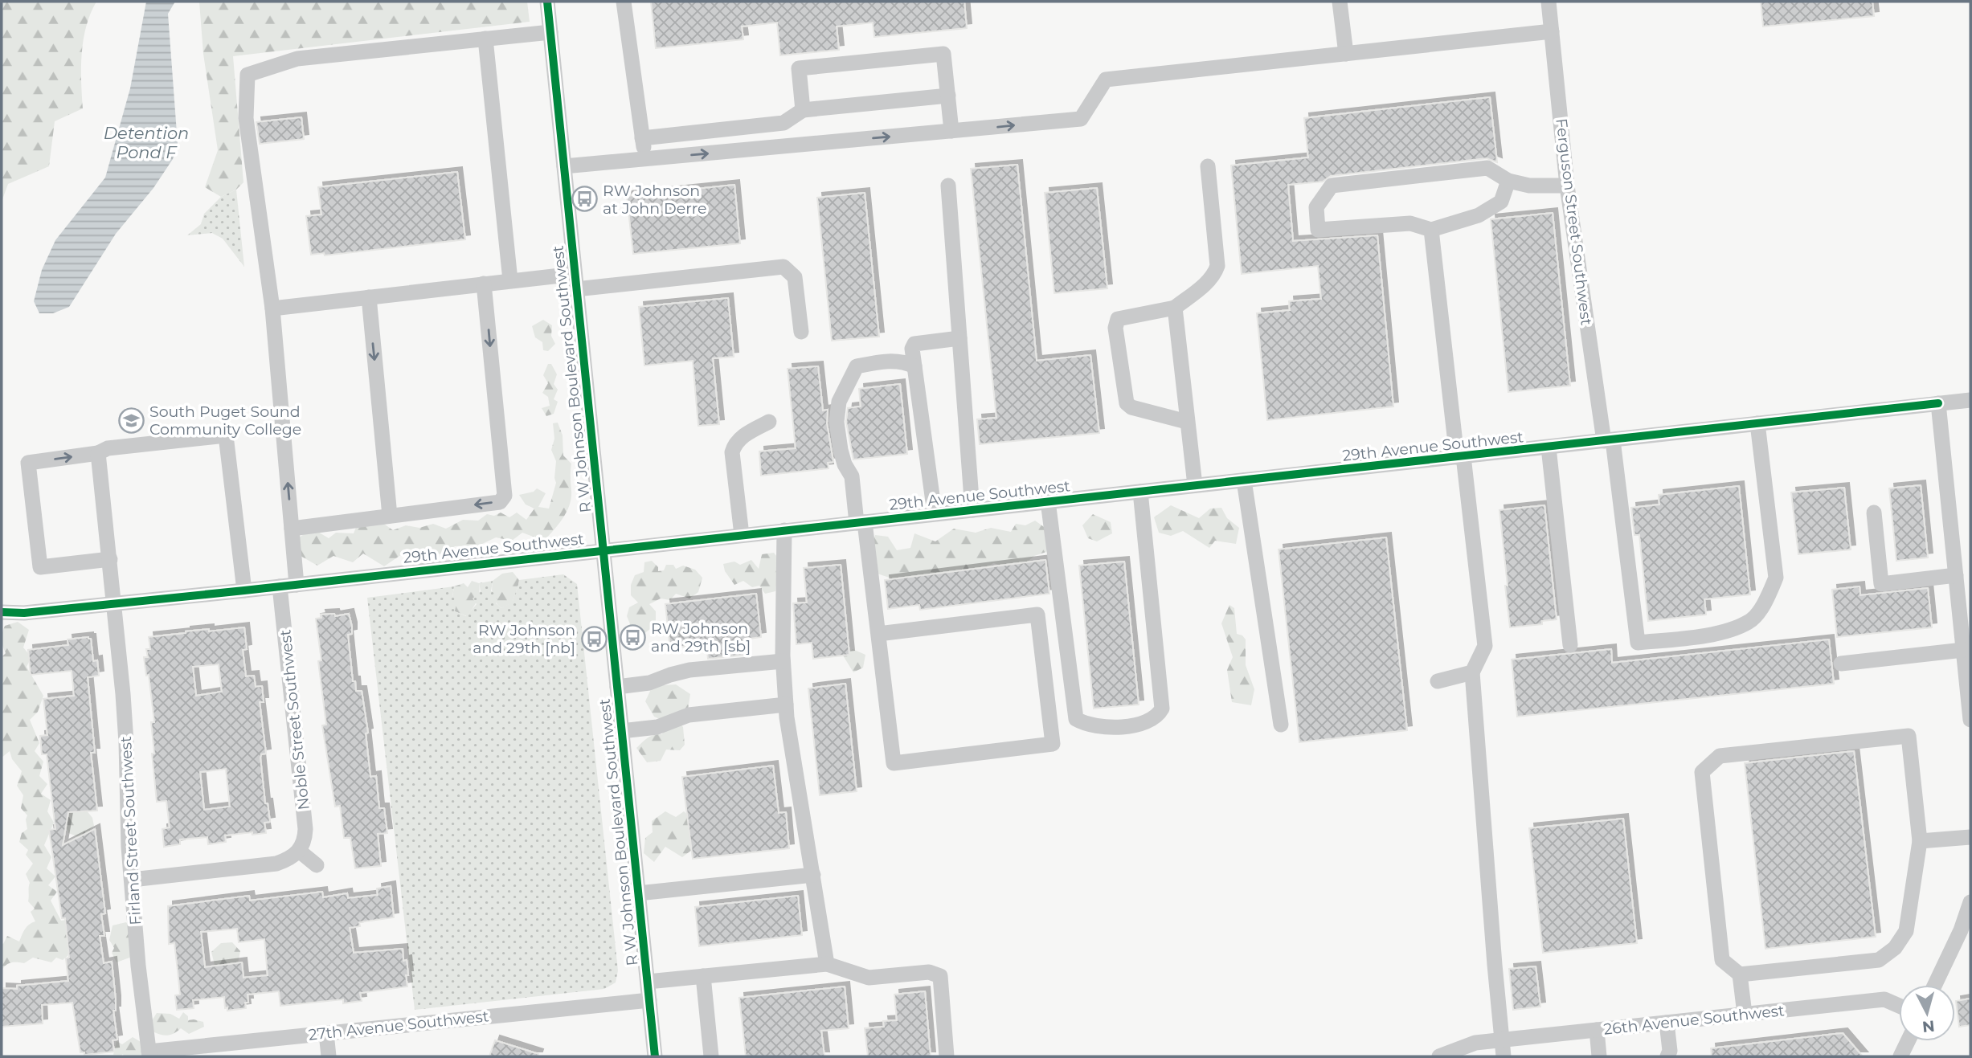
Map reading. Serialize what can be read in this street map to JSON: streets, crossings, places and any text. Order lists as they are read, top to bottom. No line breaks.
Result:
{"streets":{"street":["Ferguson Street Southwest","R W Johnson Boulevard Southwest","29th Avenue Southwest","Noble Street Southwest","Firland Street Southwest","26th Avenue Southwest","27th Avenue Southwest"]},"crossings":[["Ferguson Street Southwest","29th Avenue Southwest"],["R W Johnson Boulevard Southwest","29th Avenue Southwest"],["R W Johnson Boulevard Southwest","27th Avenue Southwest"],["29th Avenue Southwest","Noble Street Southwest"],["29th Avenue Southwest","Firland Street Southwest"],["Firland Street Southwest","27th Avenue Southwest"]],"water":["Detention Pond F"],"places":{"bus stop":["RW Johnson at John Derre","RW Johnson and 29th [sb]","RW Johnson and 29th [nb]"],"school or university":["South Puget Sound Community College"]},"north":"bottom"}
